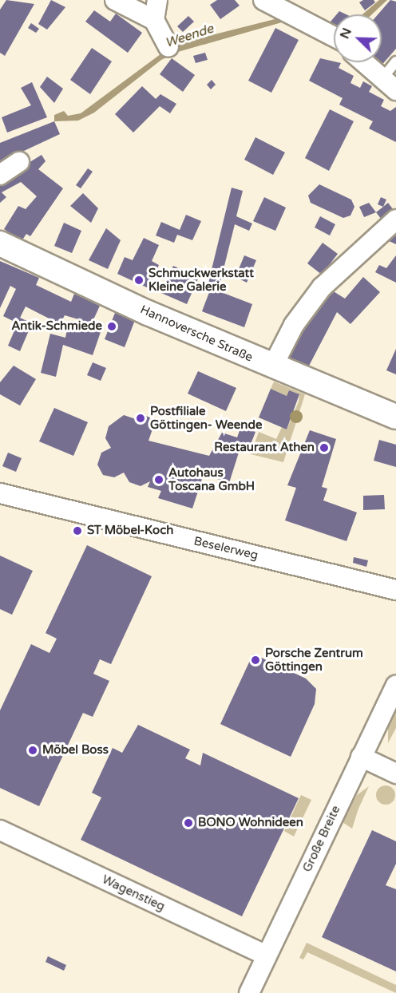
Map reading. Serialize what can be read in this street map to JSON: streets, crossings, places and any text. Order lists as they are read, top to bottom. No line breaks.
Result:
{"streets":{"street":["Hannoversche Straße","Beselerweg","Große Breite","Wagenstieg"]},"crossings":[["Große Breite","Wagenstieg"]],"water":["Weende"],"places":["Schmuckwerkstatt Kleine Galerie","Antik-Schmiede","Postfiliale Göttingen- Weende","Restaurant Athen","Autohaus Toscana GmbH","ST Möbel-Koch","Porsche Zentrum Göttingen","Möbel Boss","BONO Wohnideen"],"north":"top left"}
